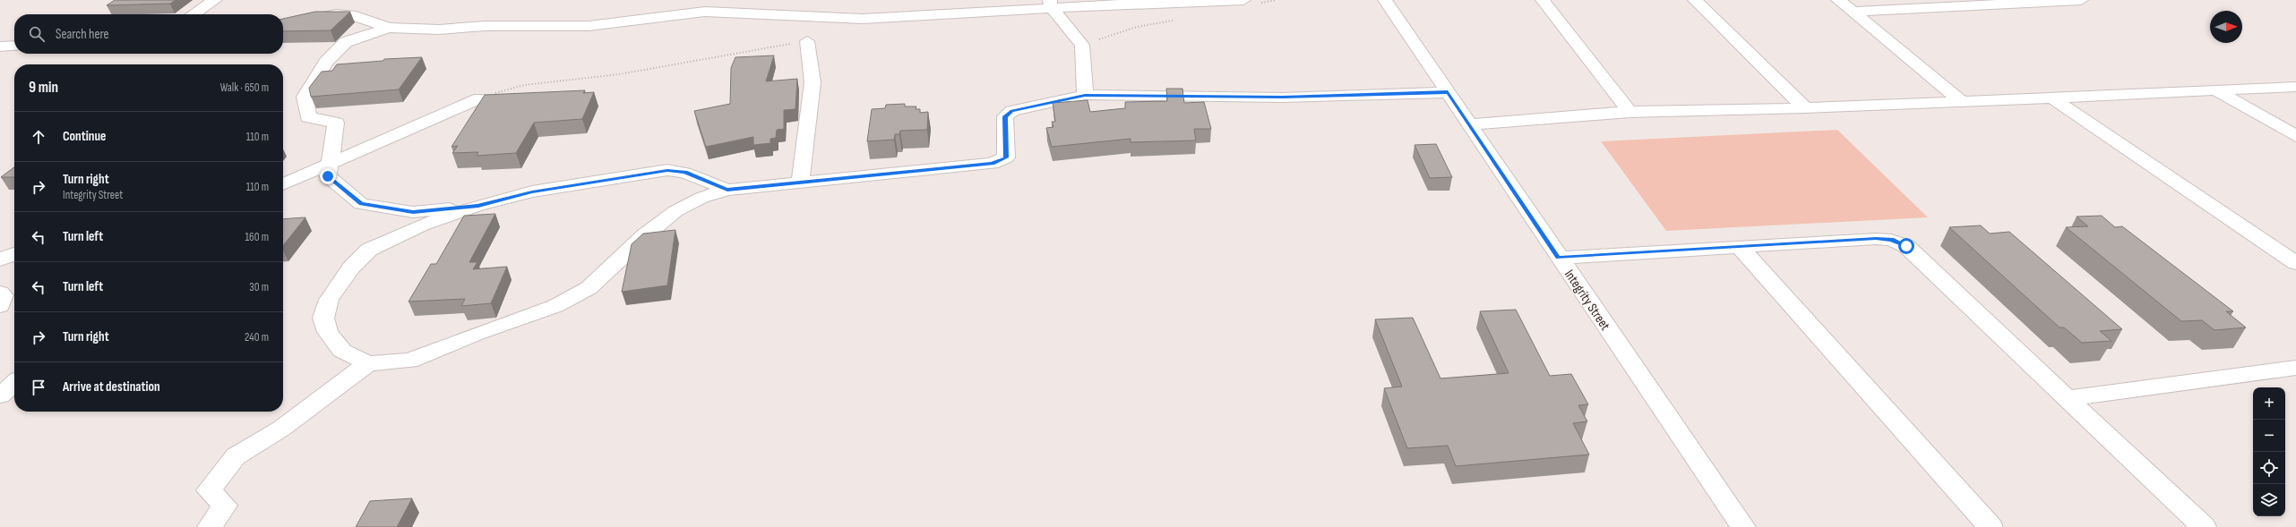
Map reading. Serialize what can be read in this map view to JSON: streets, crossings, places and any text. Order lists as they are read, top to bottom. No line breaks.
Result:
{"streets":{"street":["Integrity Street"]},"north":"right","page":{"search":"Search here","heading":["9 min","Walk · 650 m"],"list":[["Continue","110 m"],["Turn right","Integrity Street","110 m"],["Turn left","160 m"],["Turn left","30 m"],["Turn right","240 m"],"Arrive at destination"],"map_buttons":["+","−"]}}
